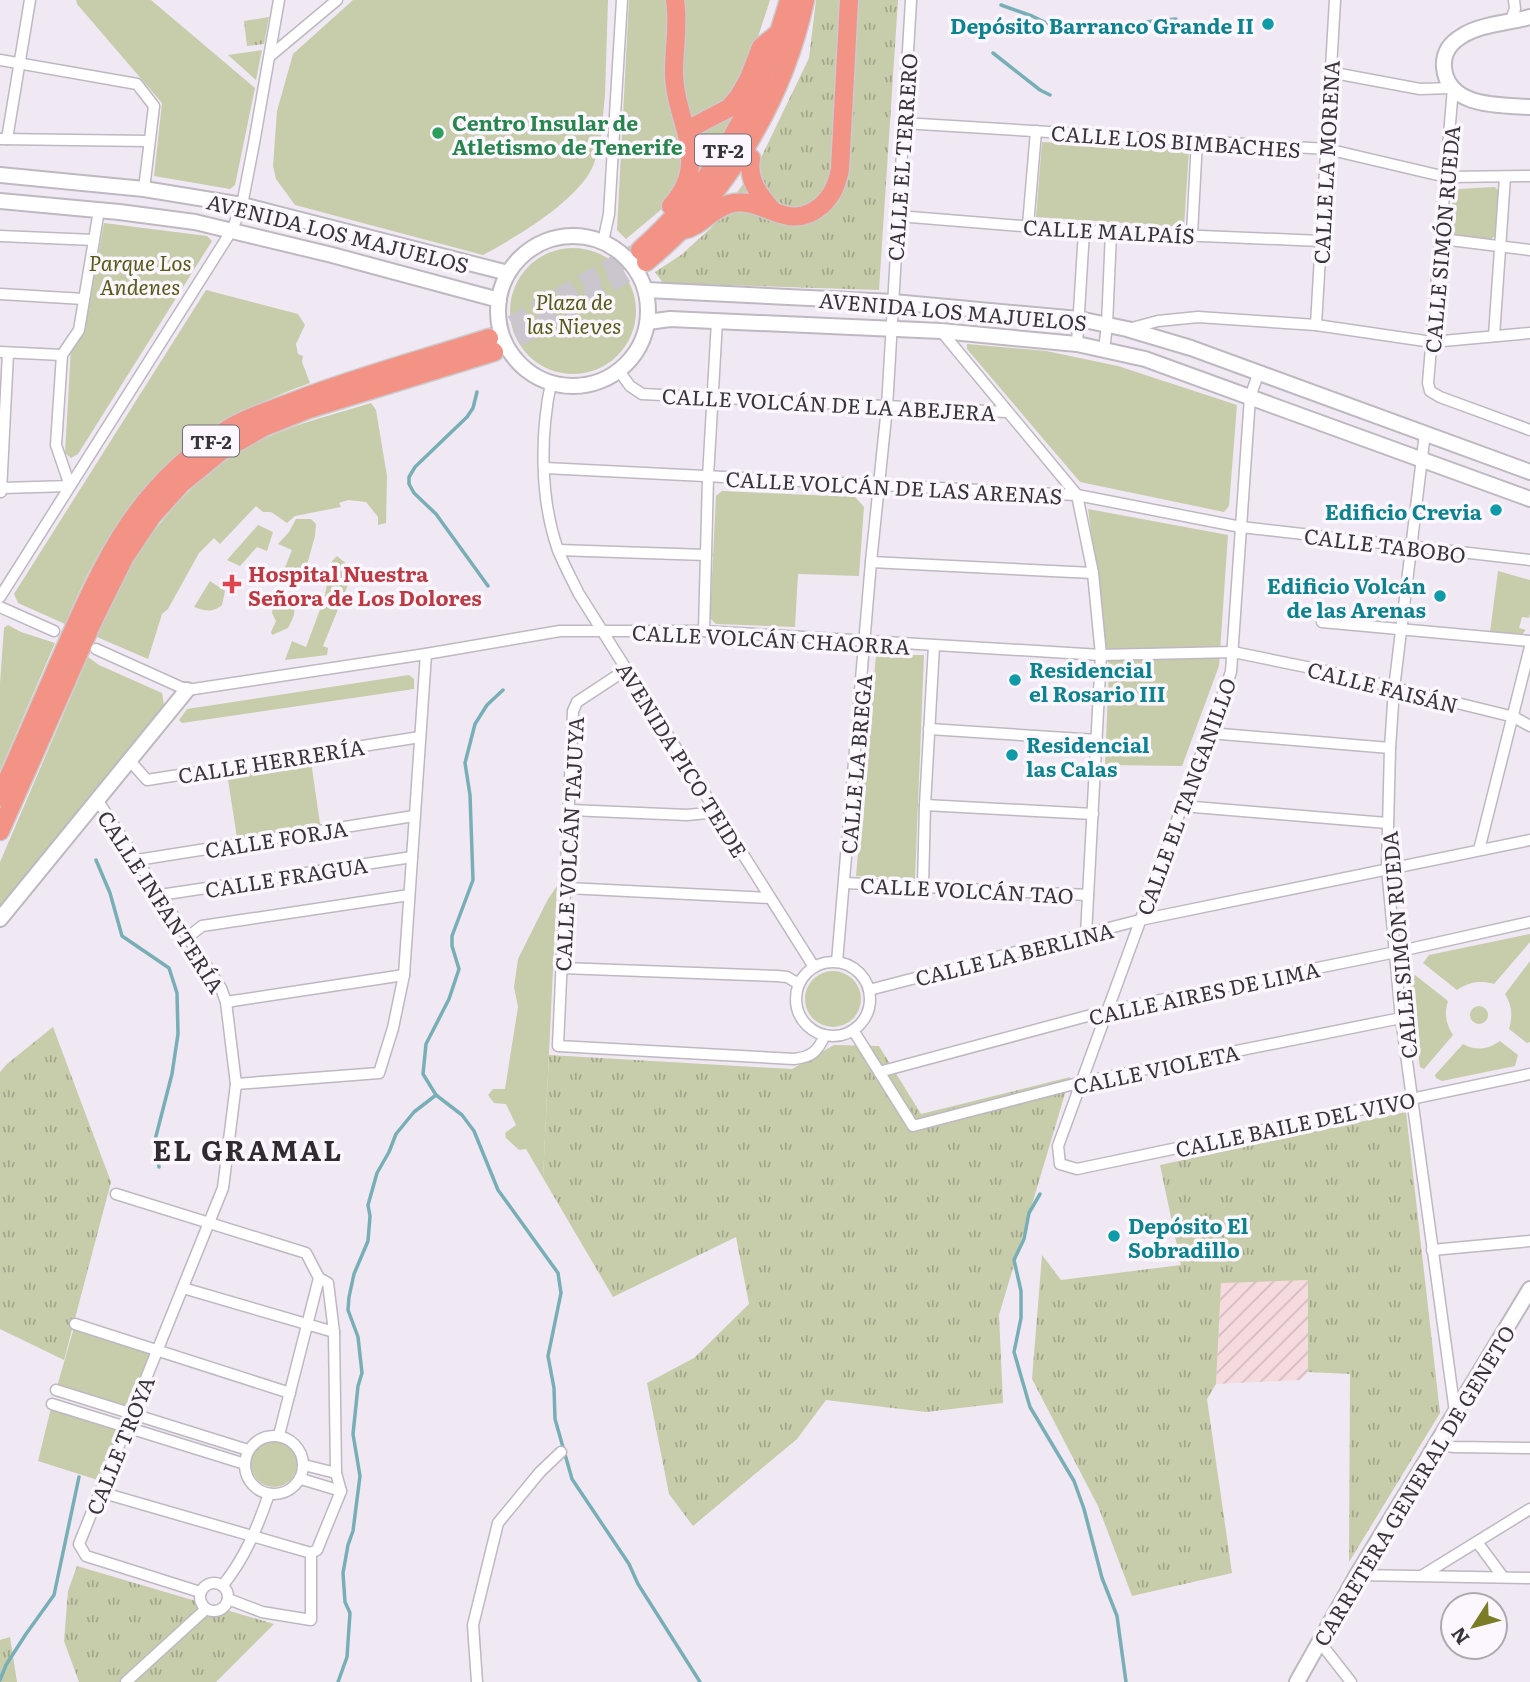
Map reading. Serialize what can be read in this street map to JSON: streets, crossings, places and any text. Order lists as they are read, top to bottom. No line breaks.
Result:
{"streets":{"highway":["TF-2"],"street":["CALLE LOS BIMBACHES","CALLE EL TERRERO","CALLE LA MORENA","CALLE MALPAÍS","AVENIDA LOS MAJUELOS","CALLE SIMÓN RUEDA","CALLE VOLCÁN DE LA ABEJERA","CALLE VOLCÁN DE LAS ARENAS","CALLE TABOBO","CALLE VOLCÁN CHAORRA","CALLE FAISÁN","AVENIDA PICO TEIDE","CALLE HERRERÍA","CALLE LA BREGA","CALLE EL TANGANILLO","CALLE FORJA","CALLE VOLCÁN TAJUYA","CALLE FRAGUA","CALLE VOLCÁN TAO","CALLE INFANTERÍA","CALLE LA BERLINA","CALLE AIRES DE LIMA","CALLE VIOLETA","CALLE BAILE DEL VIVO","CALLE TROYA","CARRETERA GENERAL DE GENETO"]},"crossings":[["CALLE LOS BIMBACHES","CALLE EL TERRERO"],["CALLE LOS BIMBACHES","CALLE LA MORENA"],["CALLE LOS BIMBACHES","CALLE SIMÓN RUEDA"],["CALLE EL TERRERO","CALLE MALPAÍS"],["CALLE EL TERRERO","AVENIDA LOS MAJUELOS"],["CALLE EL TERRERO","CALLE LA BREGA"],["CALLE LA MORENA","CALLE MALPAÍS"],["AVENIDA LOS MAJUELOS","CALLE SIMÓN RUEDA"],["AVENIDA LOS MAJUELOS","CALLE VOLCÁN DE LA ABEJERA"],["AVENIDA LOS MAJUELOS","AVENIDA PICO TEIDE"],["AVENIDA LOS MAJUELOS","CALLE LA BREGA"],["AVENIDA LOS MAJUELOS","CALLE EL TANGANILLO"],["CALLE SIMÓN RUEDA","CALLE TABOBO"],["CALLE SIMÓN RUEDA","CALLE FAISÁN"],["CALLE SIMÓN RUEDA","CALLE LA BERLINA"],["CALLE SIMÓN RUEDA","CALLE AIRES DE LIMA"],["CALLE SIMÓN RUEDA","CALLE VIOLETA"],["CALLE SIMÓN RUEDA","CALLE BAILE DEL VIVO"],["CALLE SIMÓN RUEDA","CARRETERA GENERAL DE GENETO"],["CALLE VOLCÁN DE LA ABEJERA","AVENIDA PICO TEIDE"],["CALLE VOLCÁN DE LA ABEJERA","CALLE LA BREGA"],["CALLE VOLCÁN DE LAS ARENAS","CALLE TABOBO"],["CALLE VOLCÁN DE LAS ARENAS","AVENIDA PICO TEIDE"],["CALLE VOLCÁN DE LAS ARENAS","CALLE LA BREGA"],["CALLE VOLCÁN DE LAS ARENAS","CALLE EL TANGANILLO"],["CALLE TABOBO","CALLE EL TANGANILLO"],["CALLE VOLCÁN CHAORRA","CALLE FAISÁN"],["CALLE VOLCÁN CHAORRA","AVENIDA PICO TEIDE"],["CALLE VOLCÁN CHAORRA","CALLE LA BREGA"],["CALLE VOLCÁN CHAORRA","CALLE EL TANGANILLO"],["CALLE FAISÁN","CALLE EL TANGANILLO"],["AVENIDA PICO TEIDE","CALLE LA BREGA"],["AVENIDA PICO TEIDE","CALLE VOLCÁN TAJUYA"],["AVENIDA PICO TEIDE","CALLE LA BERLINA"],["CALLE LA BREGA","CALLE VOLCÁN TAJUYA"],["CALLE LA BREGA","CALLE VOLCÁN TAO"],["CALLE LA BREGA","CALLE LA BERLINA"],["CALLE EL TANGANILLO","CALLE LA BERLINA"],["CALLE EL TANGANILLO","CALLE AIRES DE LIMA"],["CALLE EL TANGANILLO","CALLE VIOLETA"],["CALLE EL TANGANILLO","CALLE BAILE DEL VIVO"],["CALLE FORJA","CALLE INFANTERÍA"],["CALLE VOLCÁN TAJUYA","CALLE LA BERLINA"],["CALLE FRAGUA","CALLE INFANTERÍA"],["CALLE INFANTERÍA","CALLE TROYA"],["CALLE AIRES DE LIMA","CALLE VIOLETA"]],"districts":["EL GRAMAL"],"parks":["Parque Los Andenes","Plaza de las Nieves"],"places":{"other":["Depósito Barranco Grande II","Centro Insular de Atletismo de Tenerife","Edificio Crevia","Edificio Volcán de las Arenas","Residencial el Rosario III","Residencial las Calas","Depósito El Sobradillo"],"health":["Hospital Nuestra Señora de Los Dolores"]},"north":"bottom left"}
